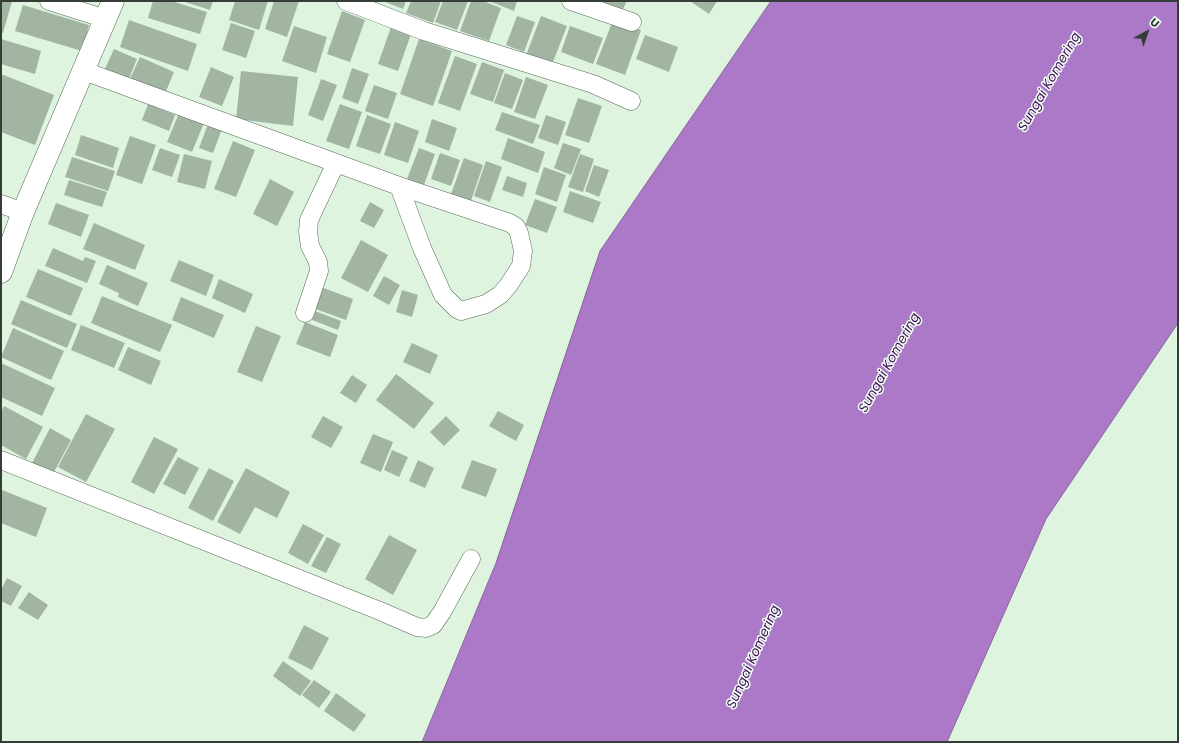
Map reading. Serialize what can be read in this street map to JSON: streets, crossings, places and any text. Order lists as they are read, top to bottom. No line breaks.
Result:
{"water":["Sungai Komering"],"north":"top right"}
